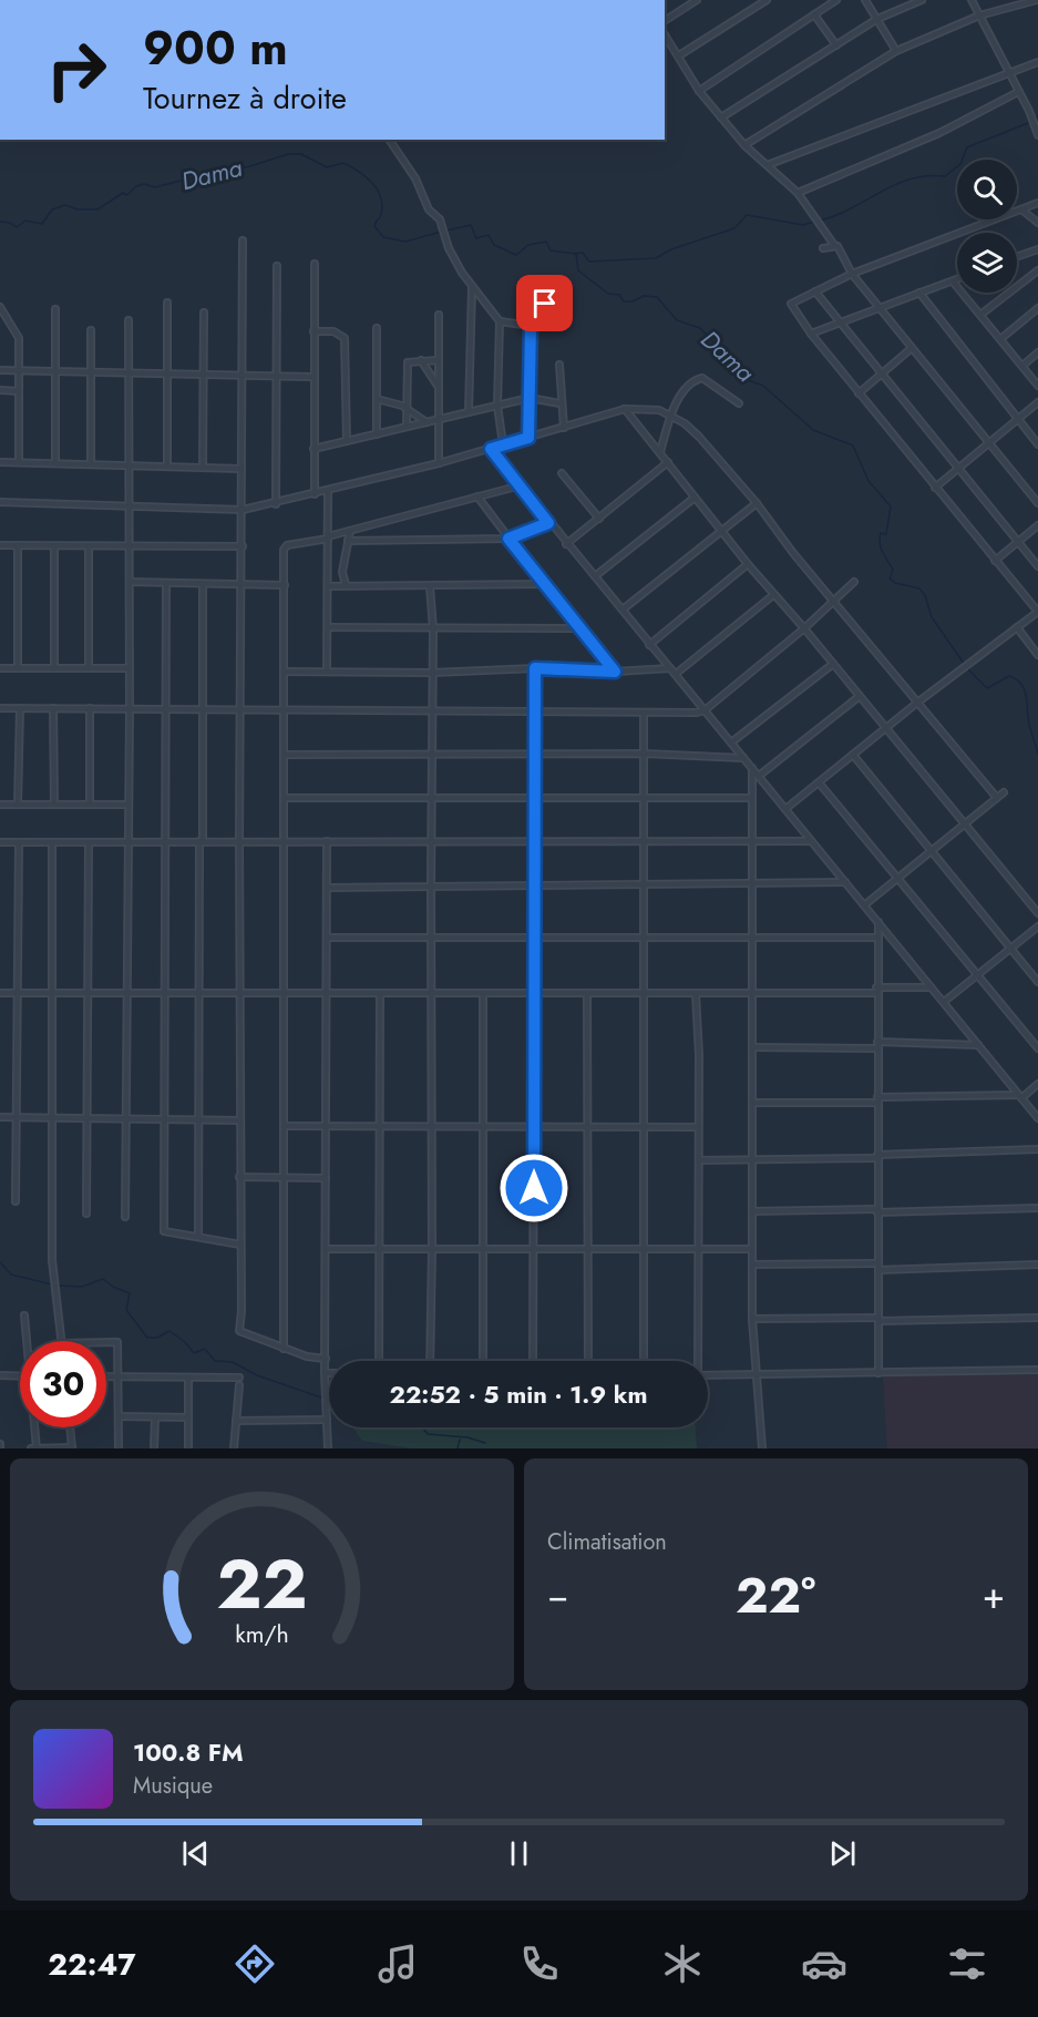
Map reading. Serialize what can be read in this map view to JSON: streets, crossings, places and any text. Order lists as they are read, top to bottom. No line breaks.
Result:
{"water":["Dama"],"page":{"turn":["900 m","Tournez à droite"],"limit":"30","trip":"22:52 · 5 min · 1.9 km","tile":"Climatisation","heat":["−","22°","+"],"song":["100.8 FM","Musique"],"tabs":"22:47","gauge":["22","km/h"]}}
